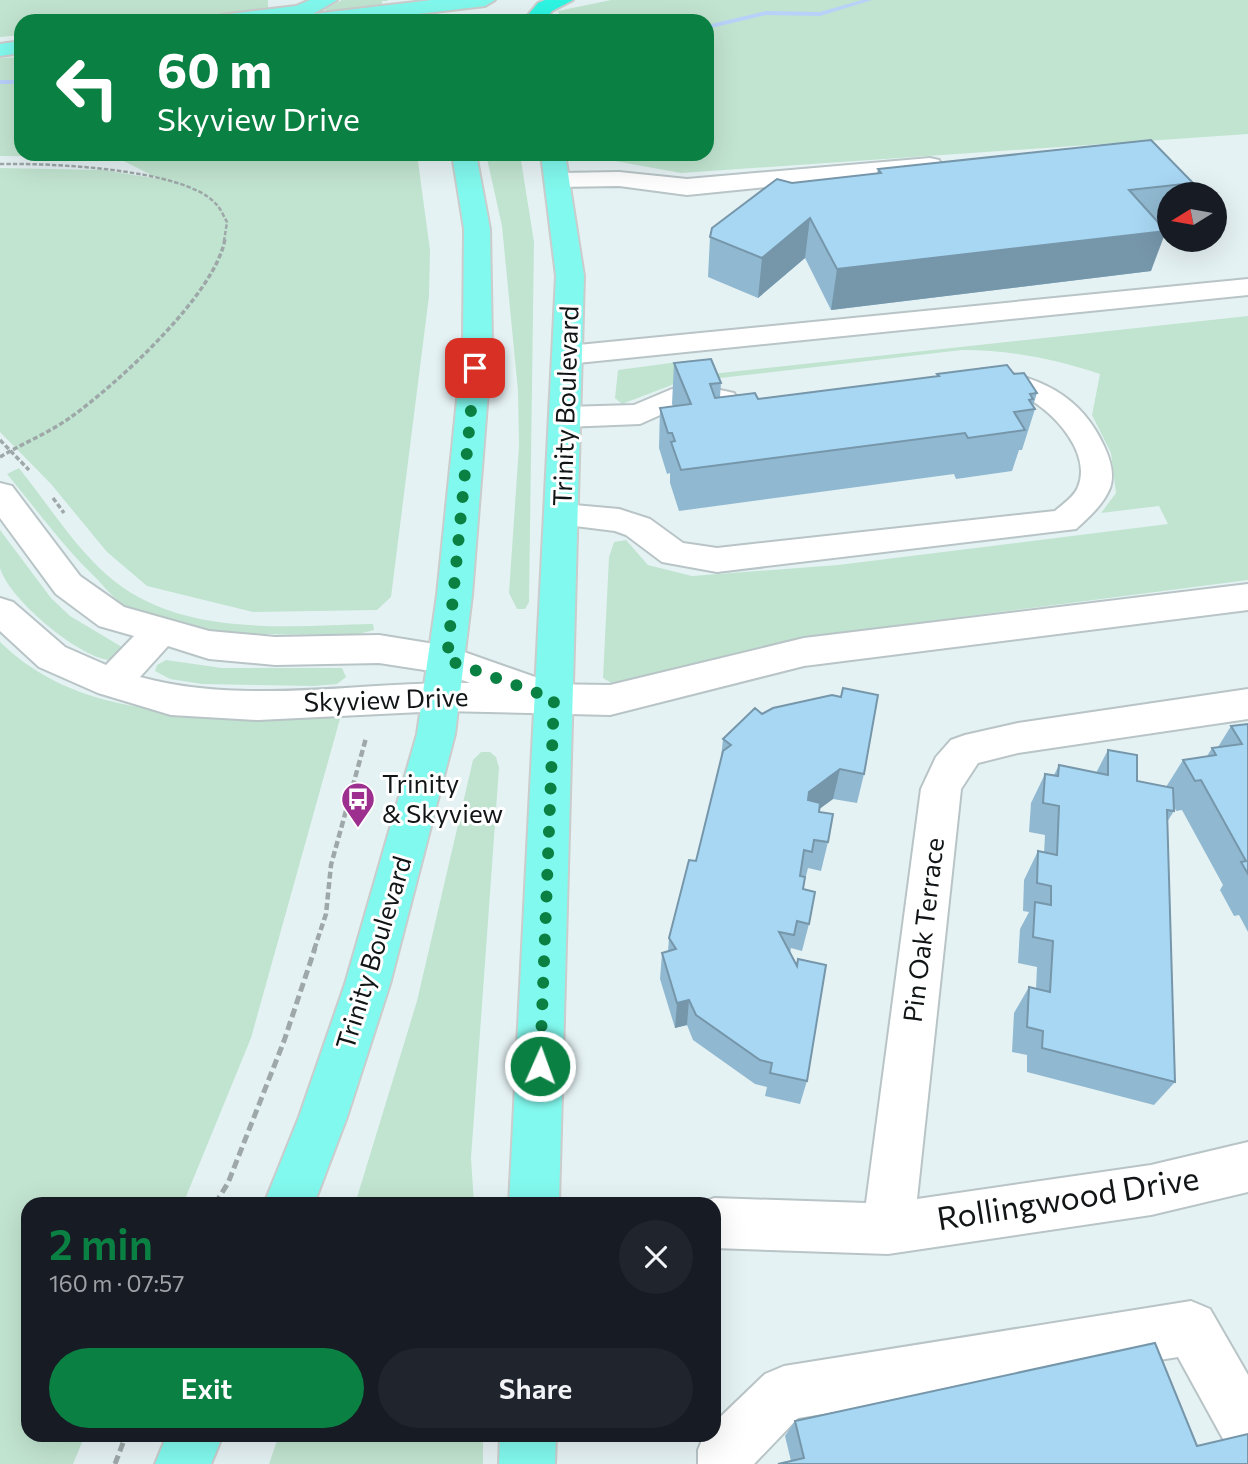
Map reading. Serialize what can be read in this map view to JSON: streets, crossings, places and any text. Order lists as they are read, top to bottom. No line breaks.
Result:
{"streets":{"main road":["Trinity Boulevard"],"street":["Skyview Drive","Pin Oak Terrace","Rollingwood Drive"]},"crossings":[["Trinity Boulevard","Skyview Drive"],["Pin Oak Terrace","Rollingwood Drive"]],"places":{"bus stop":["Trinity & Skyview"]},"north":"left","page":{"turn":["60 m","Skyview Drive"],"heading":["2 min","160 m · 07:57"],"buttons":["Exit","Share"]}}
